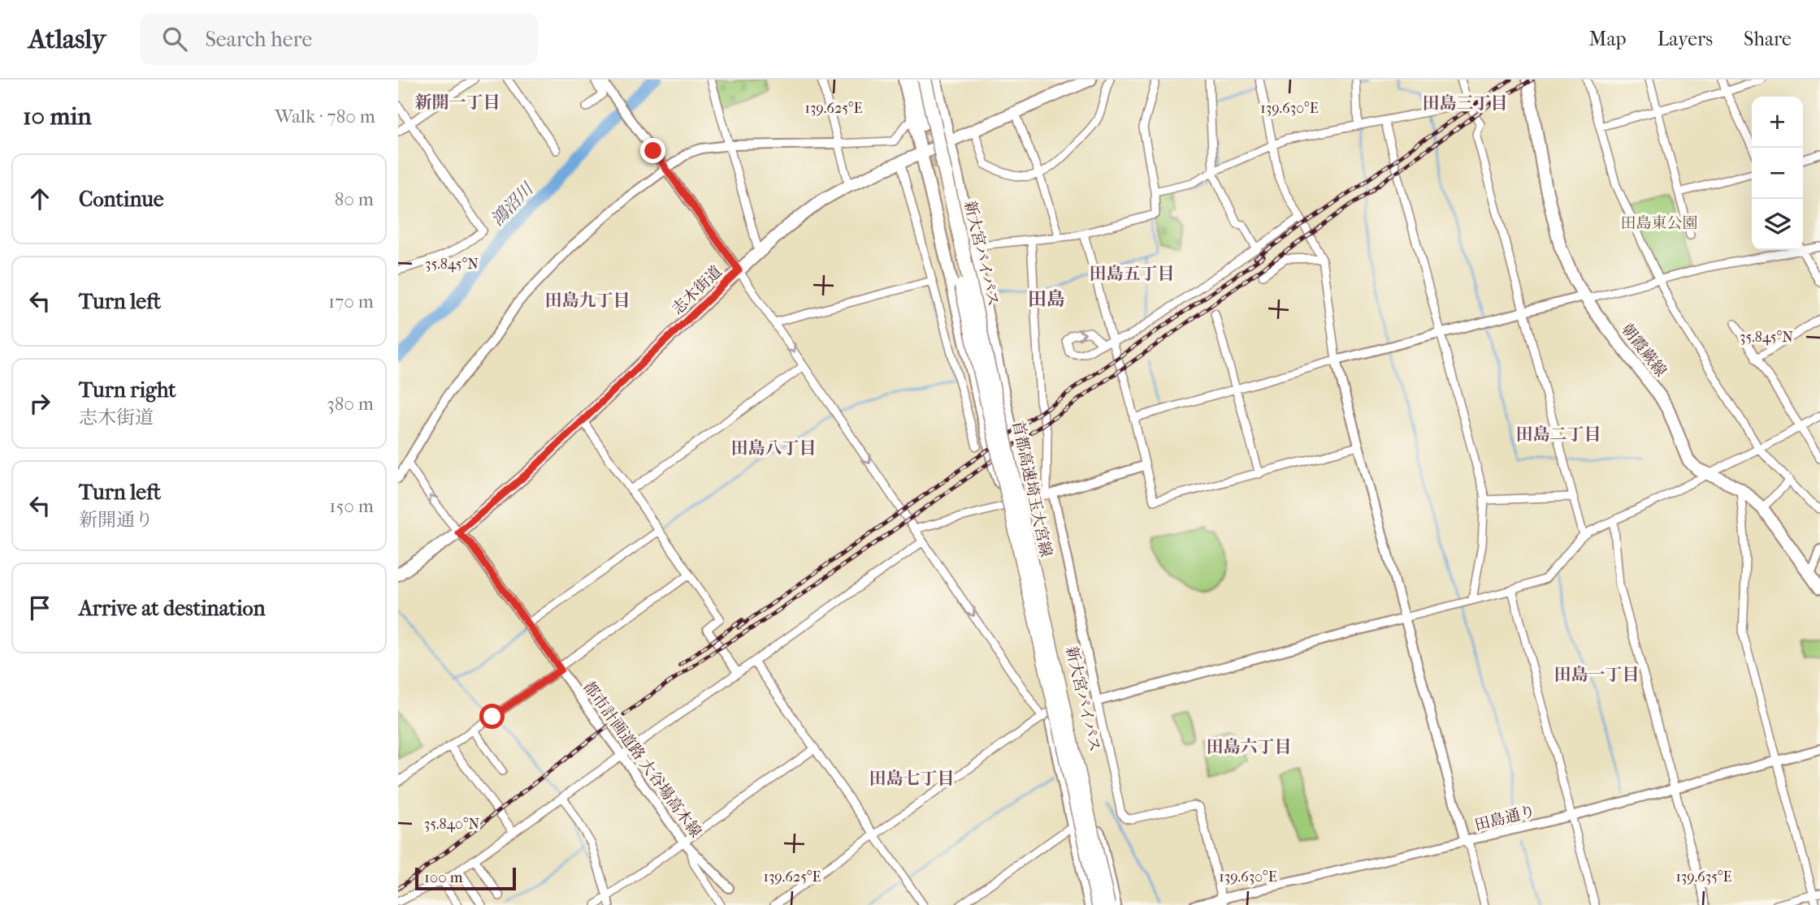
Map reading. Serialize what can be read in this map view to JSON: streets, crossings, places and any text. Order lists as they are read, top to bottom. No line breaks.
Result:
{"streets":{"highway":["首都高速埼玉大宮線"],"main road":["新大宮バイパス","志木街道","朝霞蕨線"],"street":["都市計画道路 大谷場高木線","田島通り"]},"crossings":[["志木街道","都市計画道路 大谷場高木線"]],"districts":["新開一丁目","田島三丁目","田島五丁目","田島","田島九丁目","田島二丁目","田島八丁目","田島一丁目","田島六丁目","田島七丁目"],"water":["鴻沼川"],"parks":["田島東公園"],"scale_bar":"100 m","page":{"header":"Atlasly","search":"Search here","nav":["Map","Layers","Share"],"heading":["10 min","Walk · 780 m"],"map_buttons":["+","−"],"list":[["Continue","80 m"],["Turn left","170 m"],["Turn right","志木街道","380 m"],["Turn left","新開通り","150 m"],"Arrive at destination"],"scale":"100 m"},"coordinates":["139.625°E","139.630°E","35.845°N","35.840°N","139.635°E"]}
